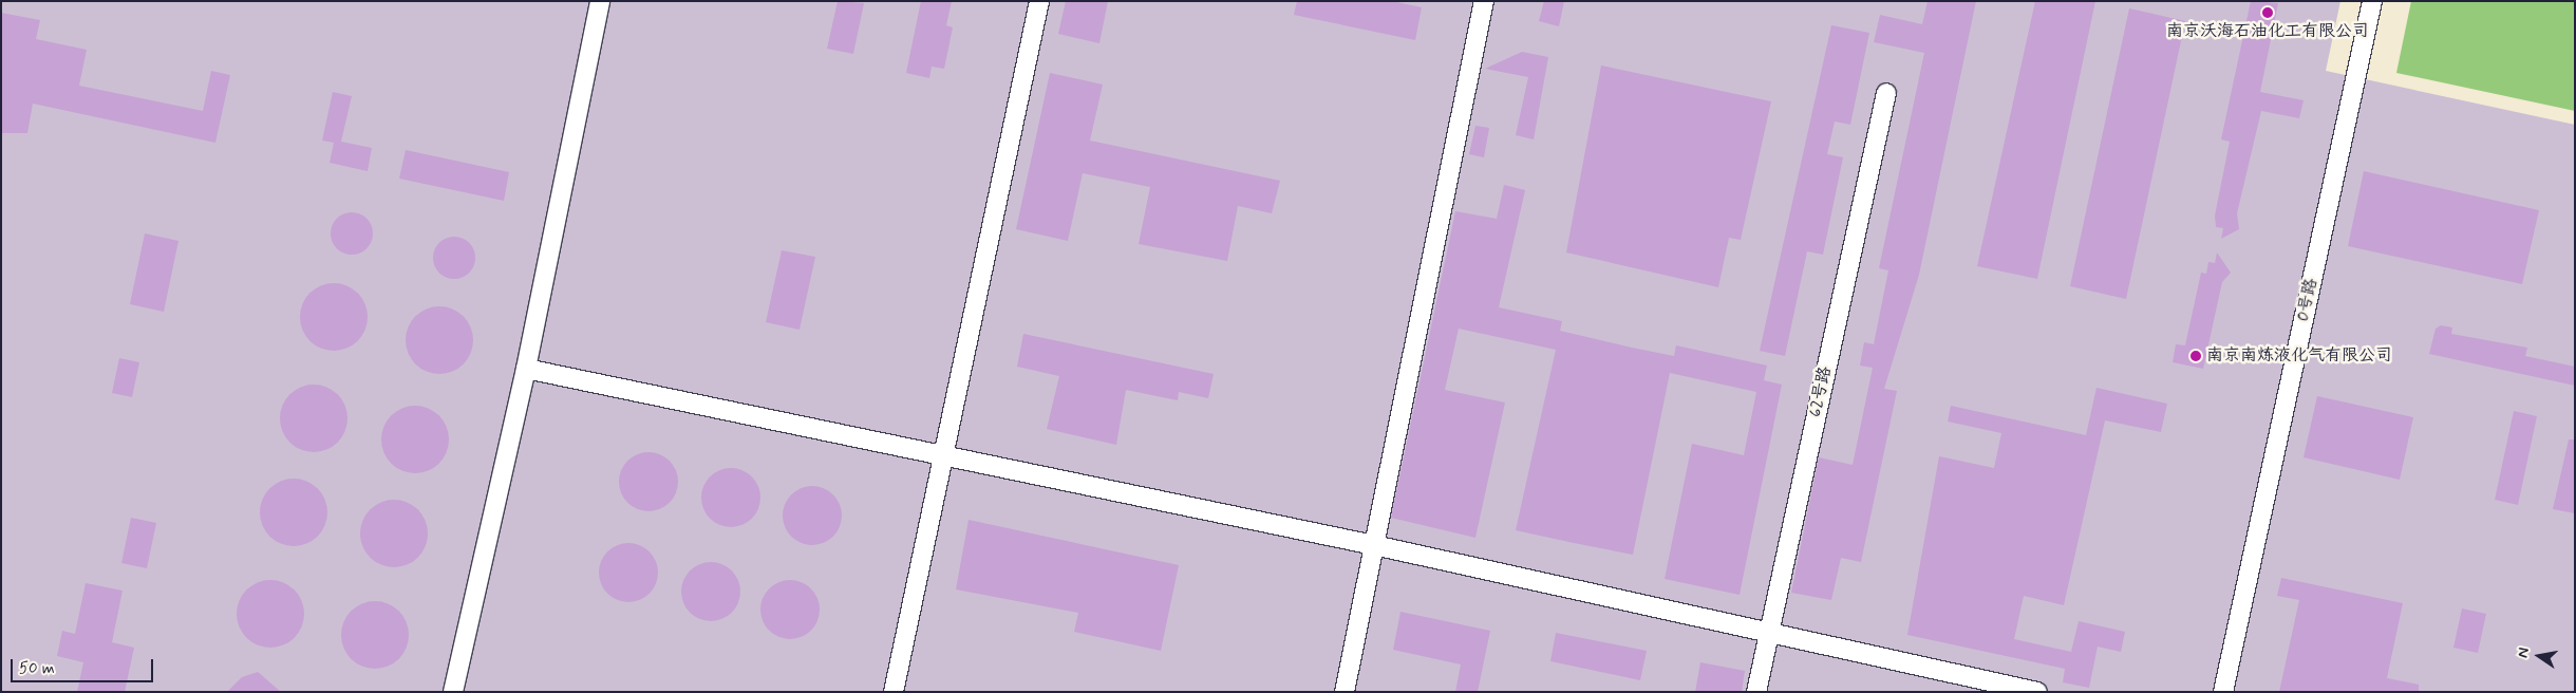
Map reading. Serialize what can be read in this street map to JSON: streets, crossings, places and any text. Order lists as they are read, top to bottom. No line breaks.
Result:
{"streets":{"street":["0号路","62号路"]},"places":["南京沃海石油化工有限公司","南京南炼液化气有限公司"],"scale_bar":"50 m","north":"left"}
